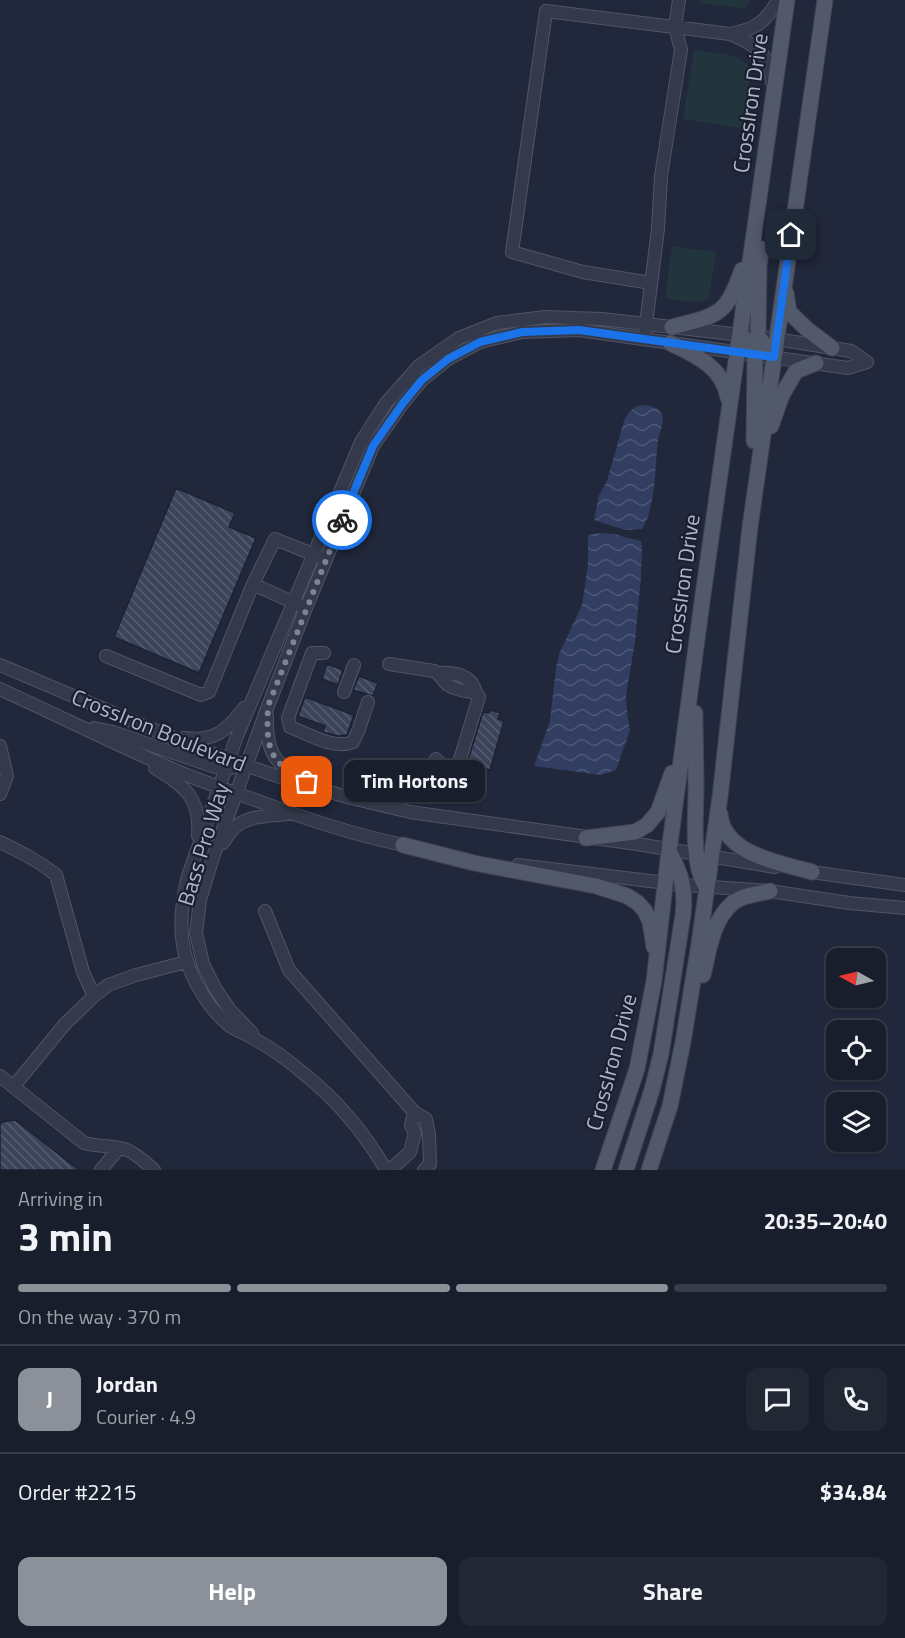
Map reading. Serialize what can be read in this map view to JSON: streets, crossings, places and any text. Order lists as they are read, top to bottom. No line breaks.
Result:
{"streets":{"main road":["CrossIron Drive"],"street":["CrossIron Boulevard","Bass Pro Way"]},"crossings":[["CrossIron Drive","CrossIron Boulevard"],["CrossIron Drive","Bass Pro Way"],["CrossIron Boulevard","Bass Pro Way"]],"places":["Tim Hortons"],"north":"left","page":{"bubble":"Tim Hortons","heading":["3 min","Arriving in","20:35–20:40"],"panel":["Jordan","Courier · 4.9","Order #2215","$34.84"],"bar":"On the way · 370 m","round":"J","buttons":["Help","Share"]}}
